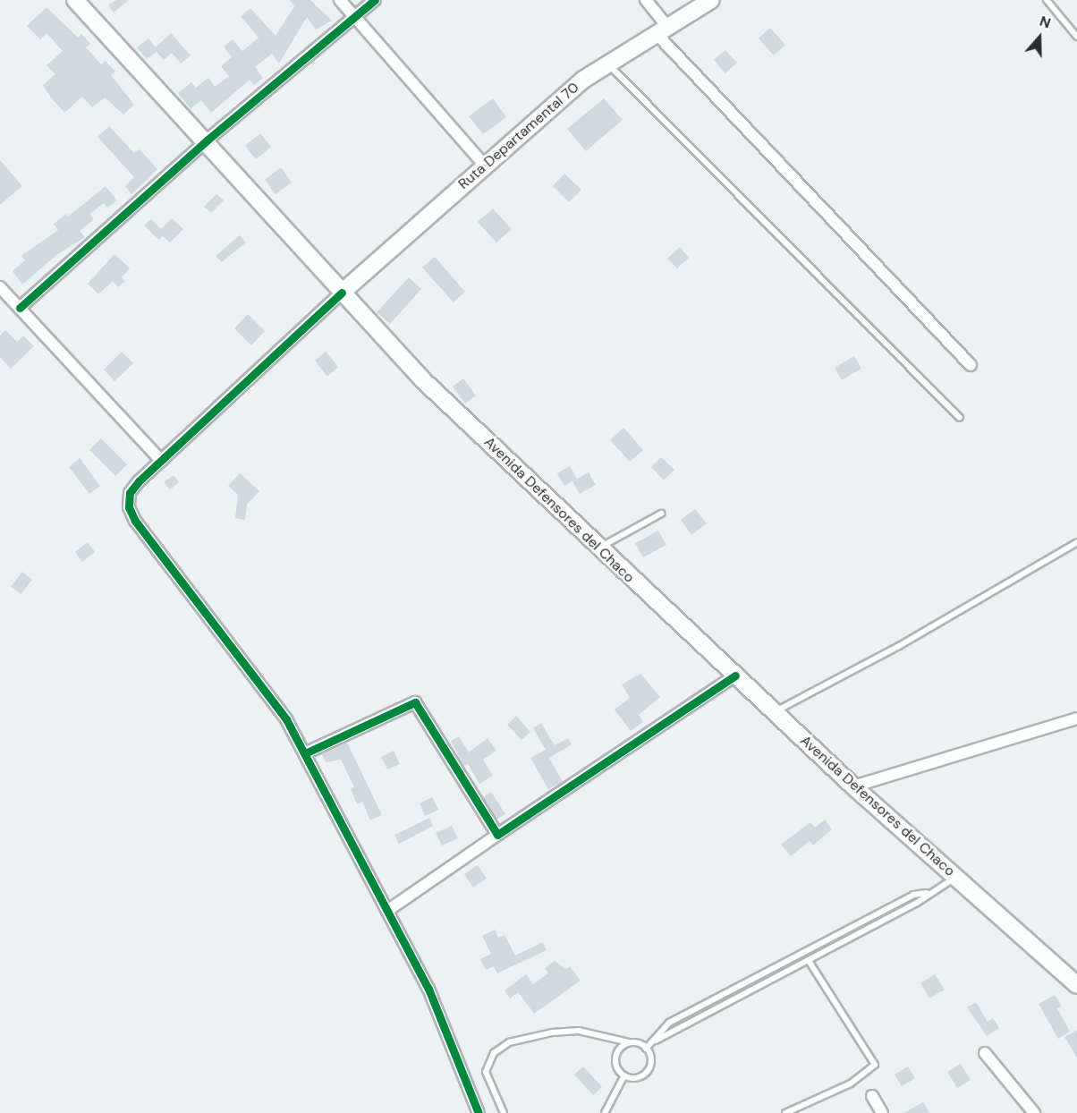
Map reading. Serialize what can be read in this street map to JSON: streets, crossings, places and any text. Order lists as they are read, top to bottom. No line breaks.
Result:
{"streets":{"main road":["Ruta Departamental 70","Avenida Defensores del Chaco"]},"crossings":[["Ruta Departamental 70","Avenida Defensores del Chaco"]],"north":"top"}
